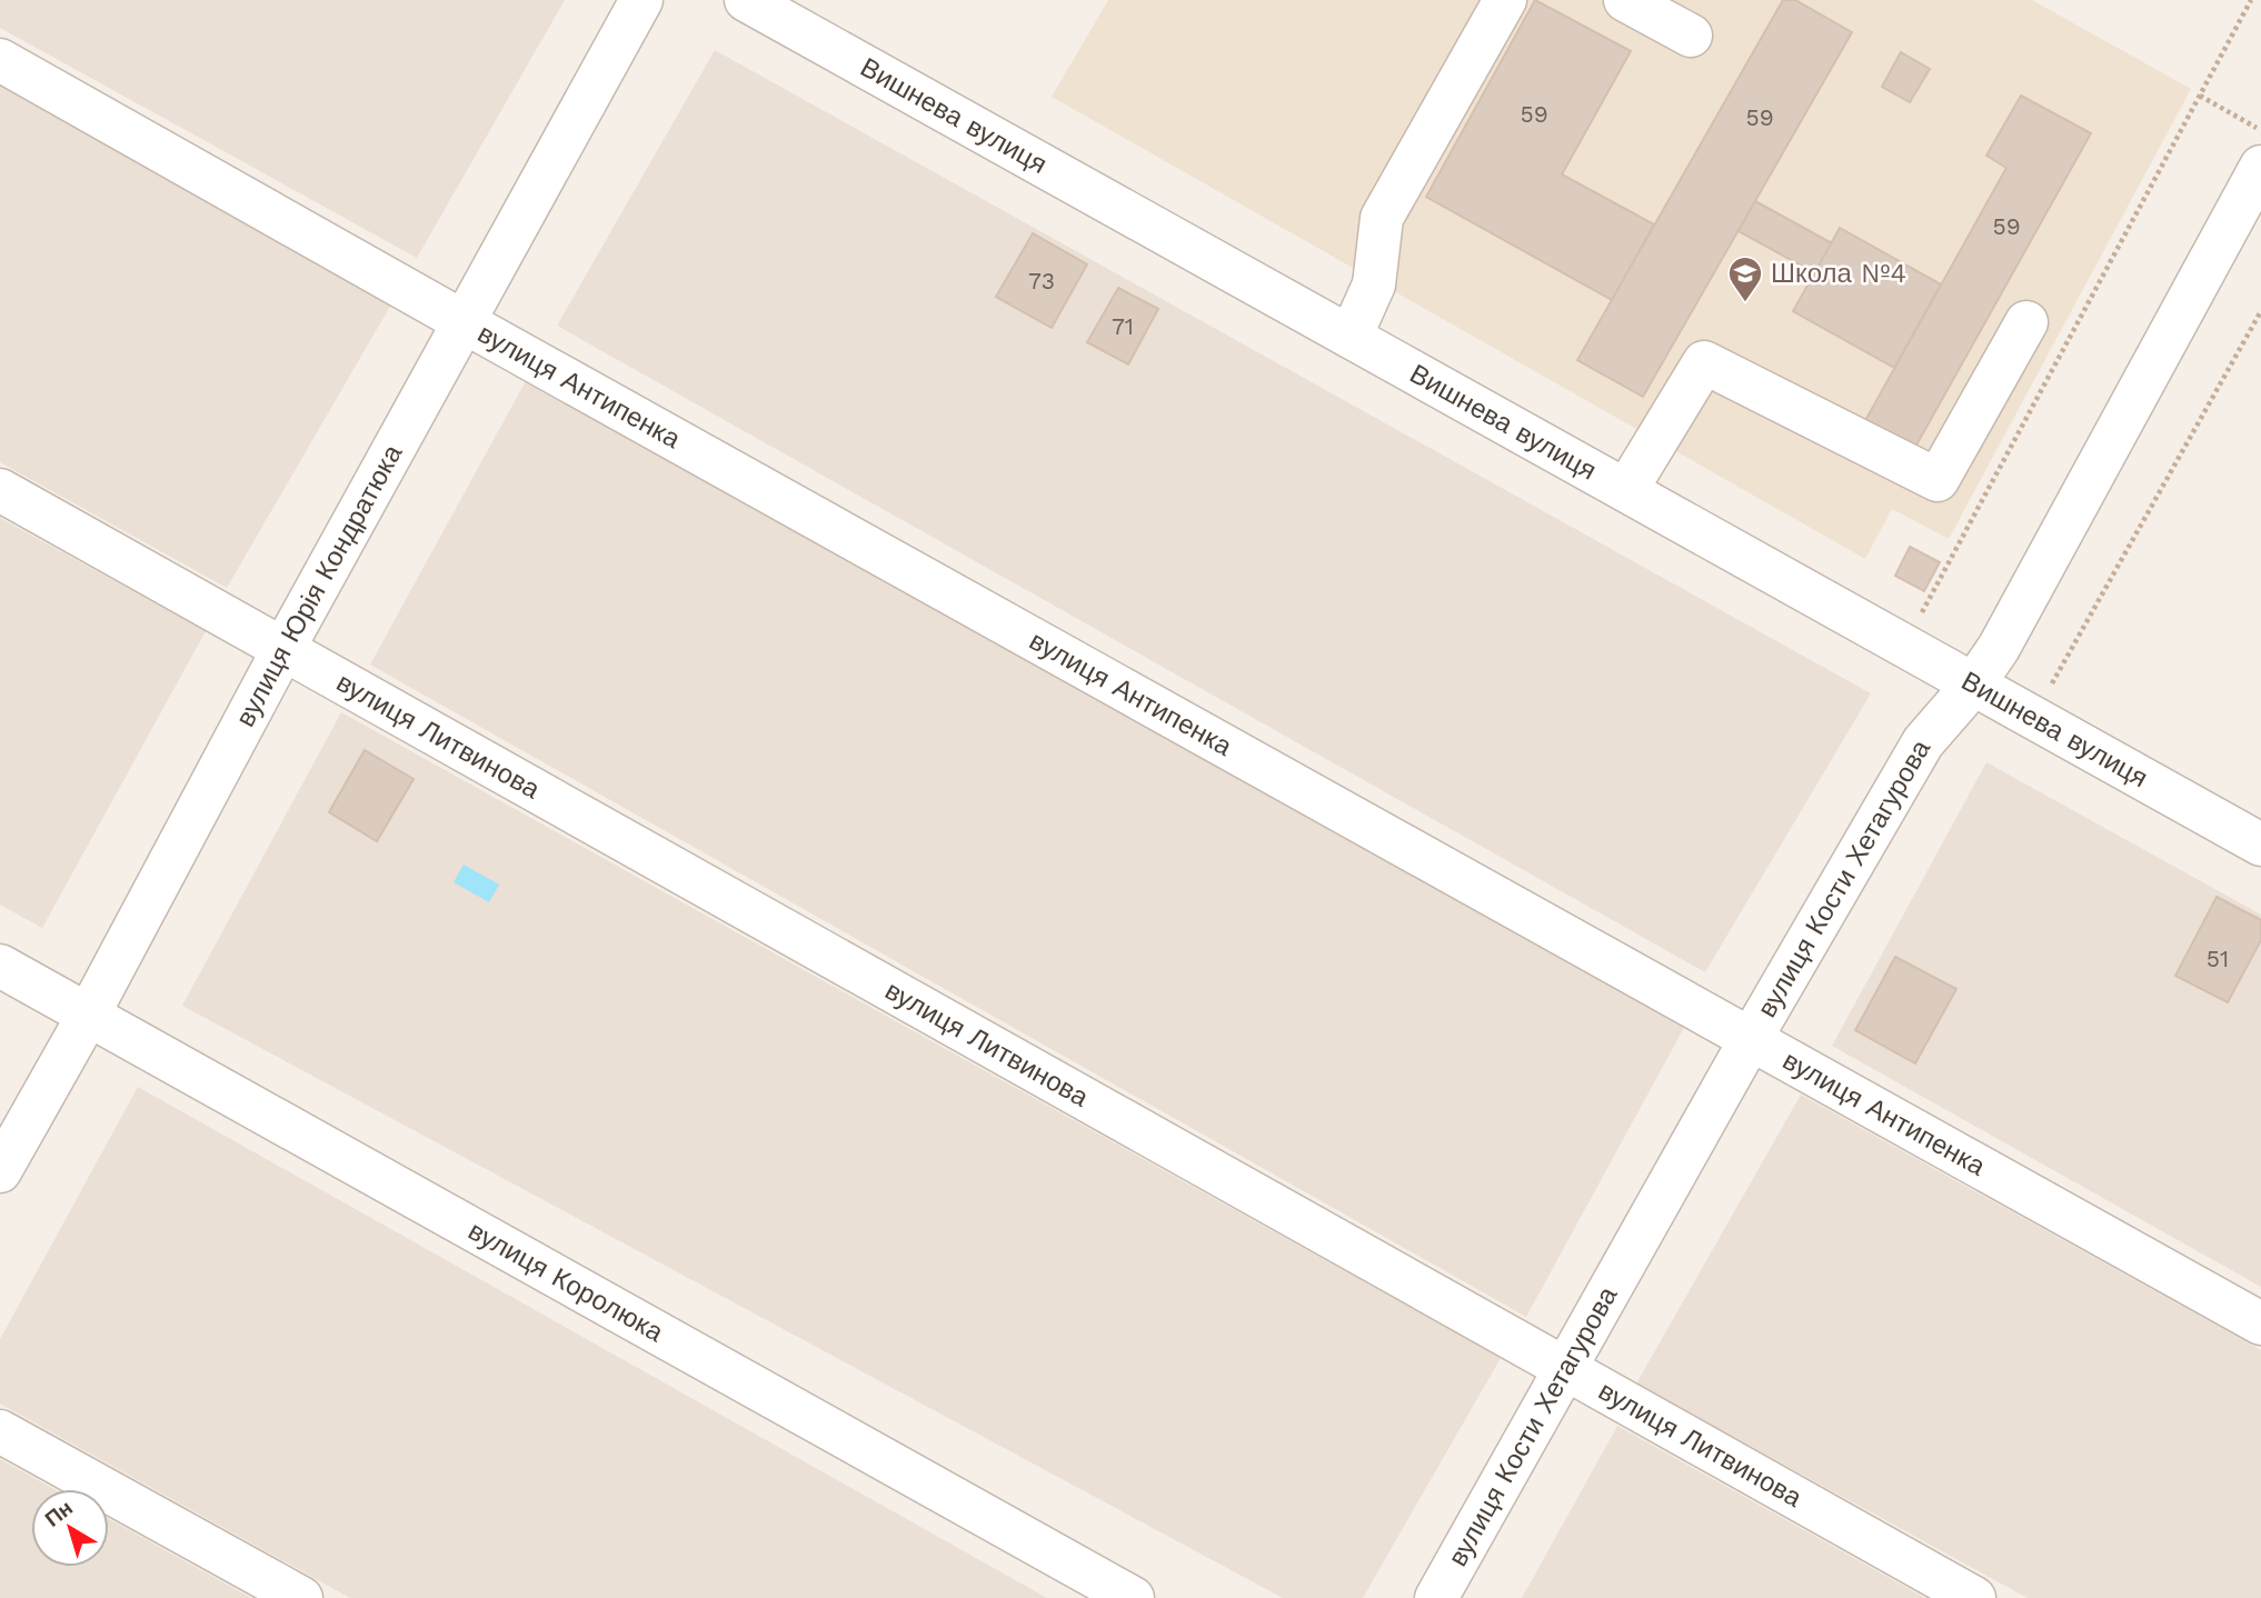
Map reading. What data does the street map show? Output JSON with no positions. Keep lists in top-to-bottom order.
{
  "streets": {
    "street": [
      "Вишнева вулиця",
      "вулиця Антипенка",
      "вулиця Юрія Кондратюка",
      "вулиця Литвинова",
      "вулиця Кости Хетагурова",
      "вулиця Королюка"
    ]
  },
  "crossings": [
    ["Вишнева вулиця", "вулиця Кости Хетагурова"],
    ["вулиця Антипенка", "вулиця Юрія Кондратюка"],
    ["вулиця Антипенка", "вулиця Кости Хетагурова"],
    ["вулиця Юрія Кондратюка", "вулиця Литвинова"],
    ["вулиця Юрія Кондратюка", "вулиця Королюка"],
    ["вулиця Литвинова", "вулиця Кости Хетагурова"]
  ],
  "places": {
    "school or university": ["Школа №4"]
  },
  "house_numbers": [
    "59",
    "59",
    "59",
    "73",
    "71",
    "51"
  ],
  "north": "top left"
}
